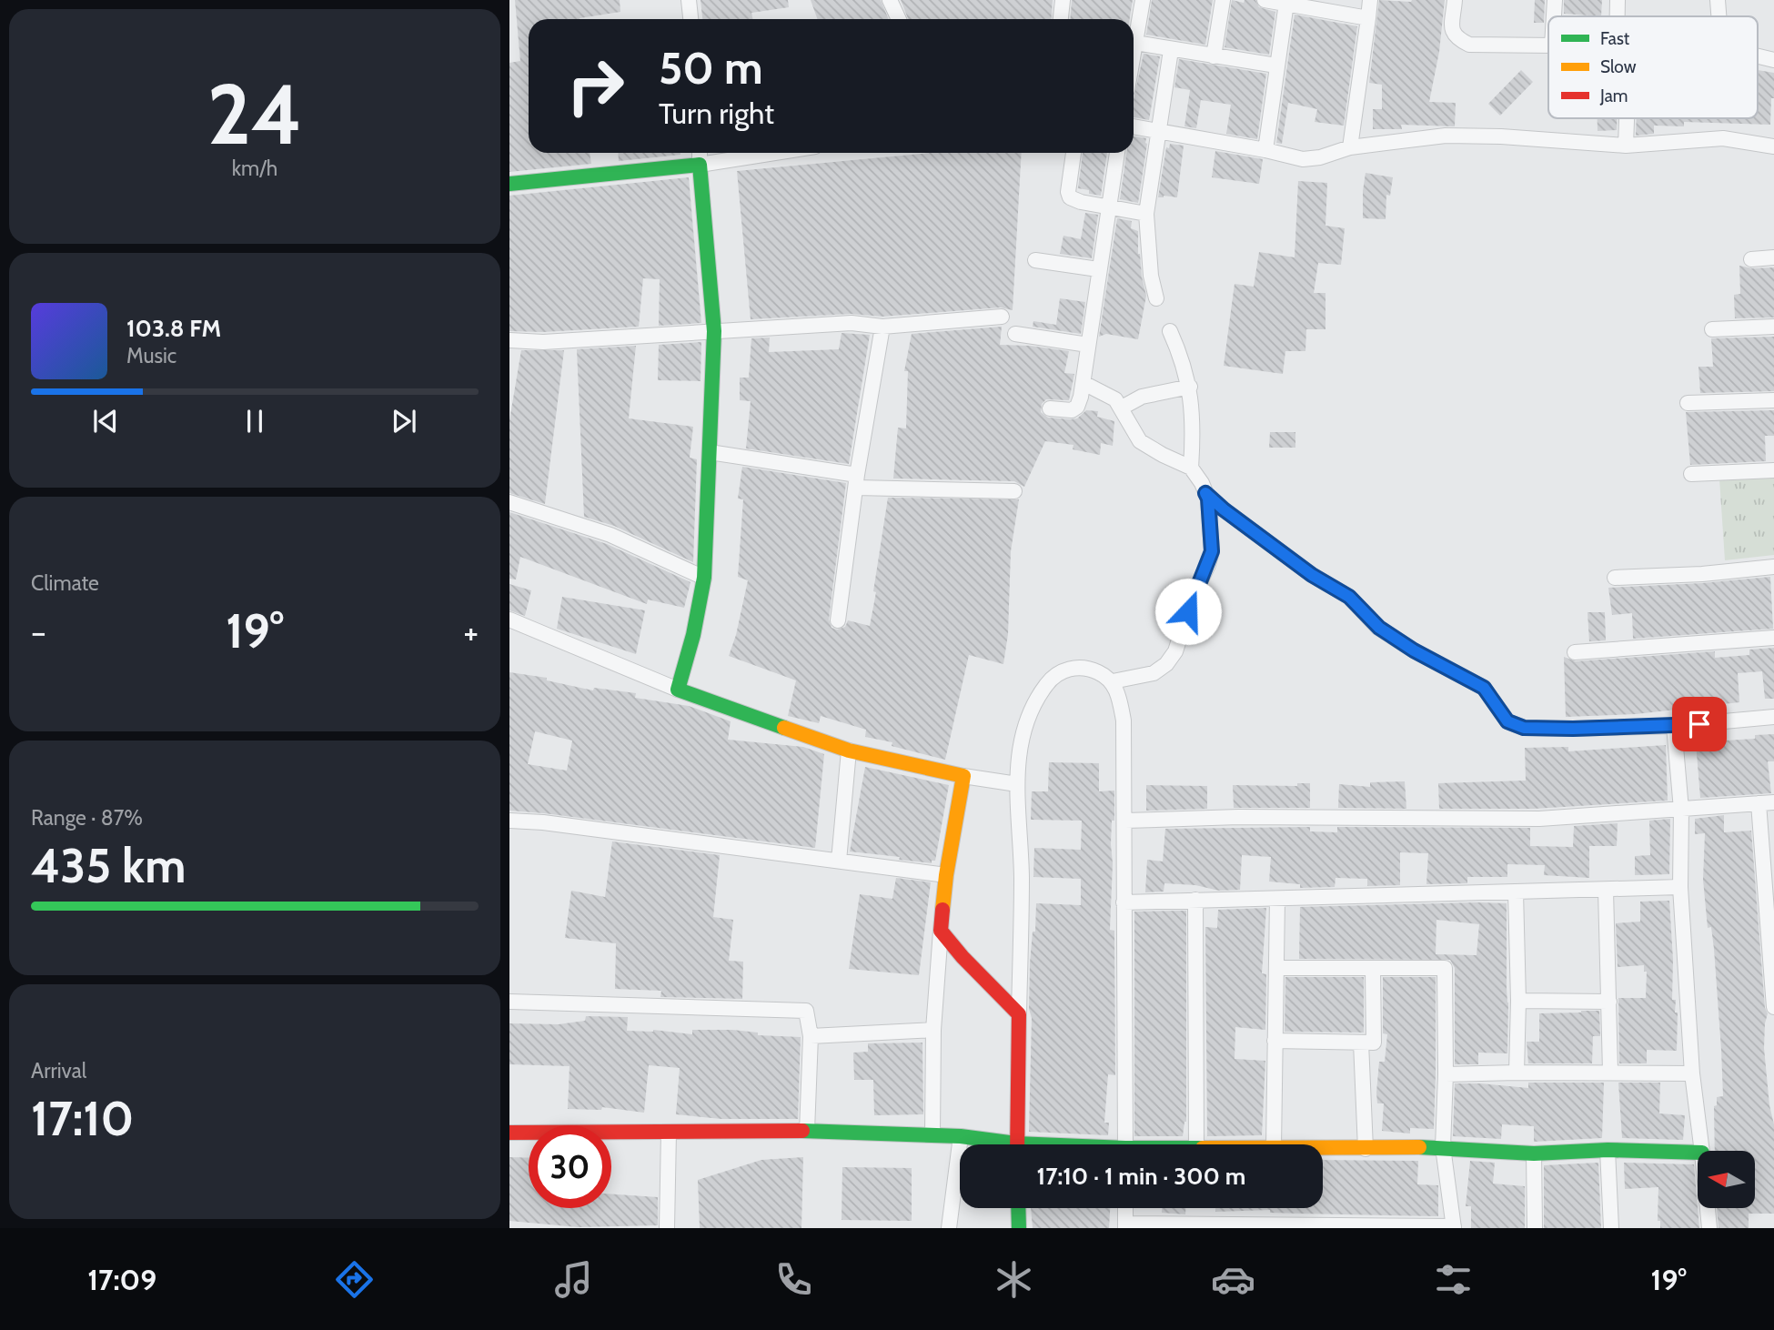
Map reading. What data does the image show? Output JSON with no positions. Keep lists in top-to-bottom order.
{
  "legend": ["Fast", "Slow", "Jam"],
  "north": "left",
  "page": {
    "tile": [
      ["24", "km/h"],
      "Climate",
      ["Range · 87%", "435 km"],
      ["Arrival", "17:10"]
    ],
    "turn": ["50 m", "Turn right"],
    "song": ["103.8 FM", "Music"],
    "heat": ["−", "19°", "+"],
    "limit": "30",
    "trip": "17:10 · 1 min · 300 m",
    "tabs": ["17:09", "19°"]
  }
}
